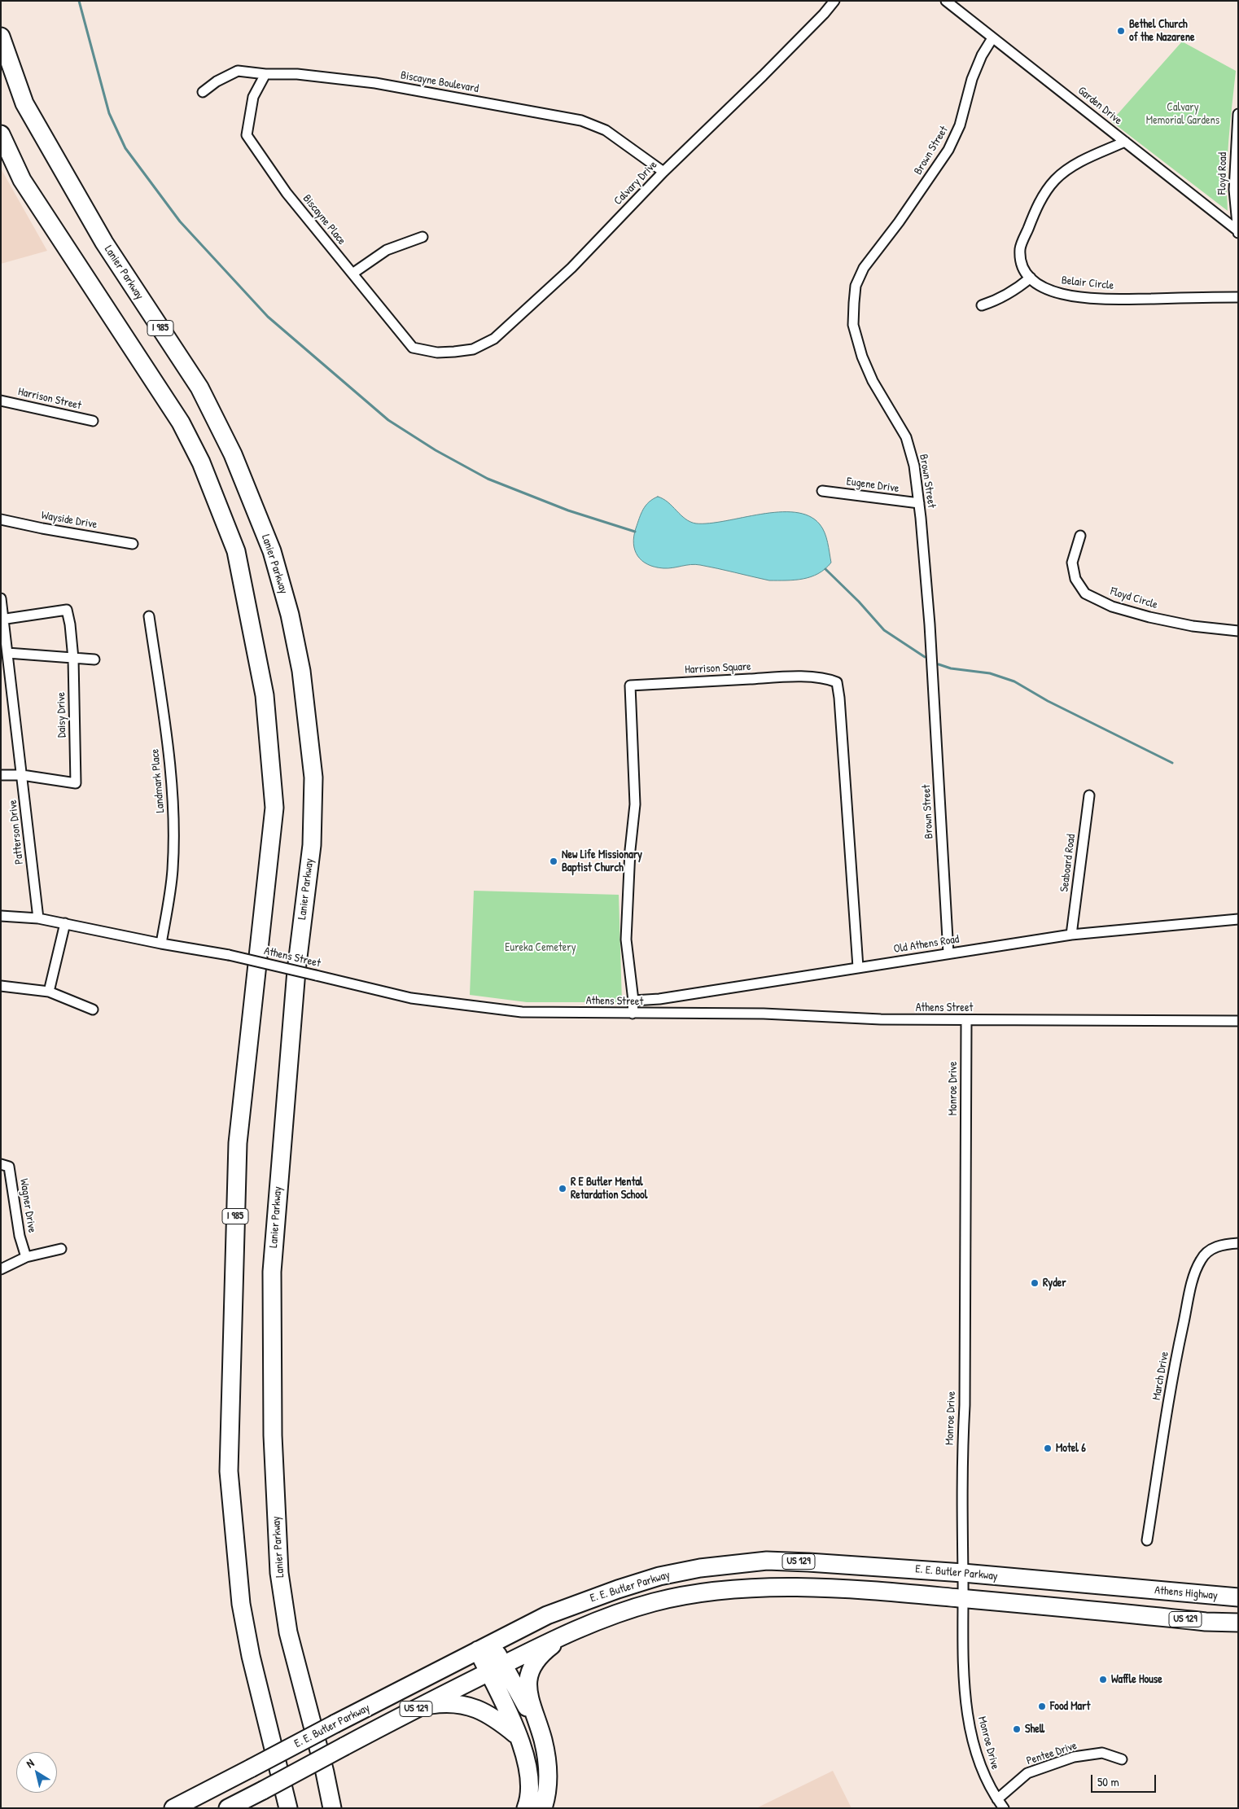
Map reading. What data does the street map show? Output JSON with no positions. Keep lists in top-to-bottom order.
{
  "streets": {
    "highway": [
      "Lanier Parkway",
      "I 985",
      "US 129",
      "E. E. Butler Parkway",
      "Athens Highway"
    ],
    "street": [
      "Biscayne Boulevard",
      "Garden Drive",
      "Brown Street",
      "Floyd Road",
      "Calvary Drive",
      "Biscayne Place",
      "Belair Circle",
      "Harrison Street",
      "Eugene Drive",
      "Wayside Drive",
      "Floyd Circle",
      "Harrison Square",
      "Daisy Drive",
      "Landmark Place",
      "Patterson Drive",
      "Seaboard Road",
      "Old Athens Road",
      "Athens Street",
      "Monroe Drive",
      "Wagner Drive",
      "March Drive",
      "Pentee Drive"
    ]
  },
  "crossings": [
    ["Biscayne Boulevard", "Calvary Drive"],
    ["Biscayne Boulevard", "Biscayne Place"],
    ["Garden Drive", "Brown Street"],
    ["Garden Drive", "Floyd Road"],
    ["Garden Drive", "Belair Circle"],
    ["Brown Street", "Eugene Drive"],
    ["Brown Street", "Old Athens Road"],
    ["Calvary Drive", "Biscayne Place"],
    ["Harrison Square", "Old Athens Road"],
    ["Daisy Drive", "Patterson Drive"],
    ["Landmark Place", "Athens Street"],
    ["Patterson Drive", "Athens Street"],
    ["Seaboard Road", "Old Athens Road"],
    ["Athens Street", "Monroe Drive"],
    ["Monroe Drive", "E. E. Butler Parkway"],
    ["Monroe Drive", "Pentee Drive"],
    ["E. E. Butler Parkway", "Athens Highway"]
  ],
  "parks": ["Calvary Memorial Gardens", "Eureka Cemetery"],
  "places": [
    "Bethel Church of the Nazarene",
    "New Life Missionary Baptist Church",
    "R E Butler Mental Retardation School",
    "Ryder",
    "Motel 6",
    "Waffle House",
    "Food Mart",
    "Shell"
  ],
  "scale_bar": "50 m",
  "north": "top left"
}
